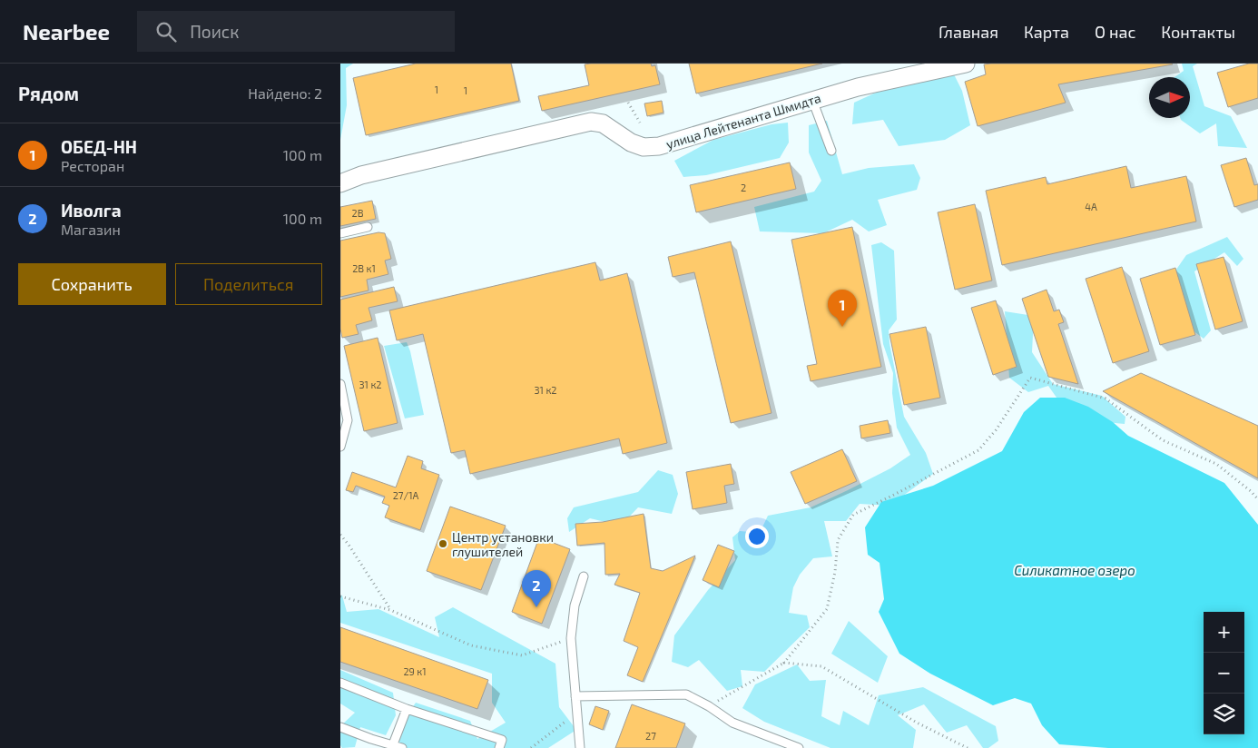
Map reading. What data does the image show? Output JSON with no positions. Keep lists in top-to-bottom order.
{
  "streets": {
    "street": ["улица Лейтенанта Шмидта"]
  },
  "water": ["Силикатное озеро"],
  "places": ["Центр установки глушителей"],
  "house_numbers": [
    "1",
    "1",
    "2",
    "4А",
    "2В",
    "2В к1",
    "31 к2",
    "31 к2",
    "27/1А",
    "29 к1",
    "27"
  ],
  "north": "right",
  "page": {
    "header": "Nearbee",
    "search": "Поиск",
    "nav": [
      "Главная",
      "Карта",
      "О нас",
      "Контакты"
    ],
    "heading": ["Рядом", "Найдено: 2"],
    "list": [
      {
        "mark": "1",
        "name": "ОБЕД-НН",
        "note": "Ресторан",
        "value": "100 m"
      },
      {
        "mark": "2",
        "name": "Иволга",
        "note": "Магазин",
        "value": "100 m"
      }
    ],
    "buttons": ["Сохранить", "Поделиться"],
    "pins": ["1", "2"],
    "map_buttons": ["+", "−"]
  }
}
